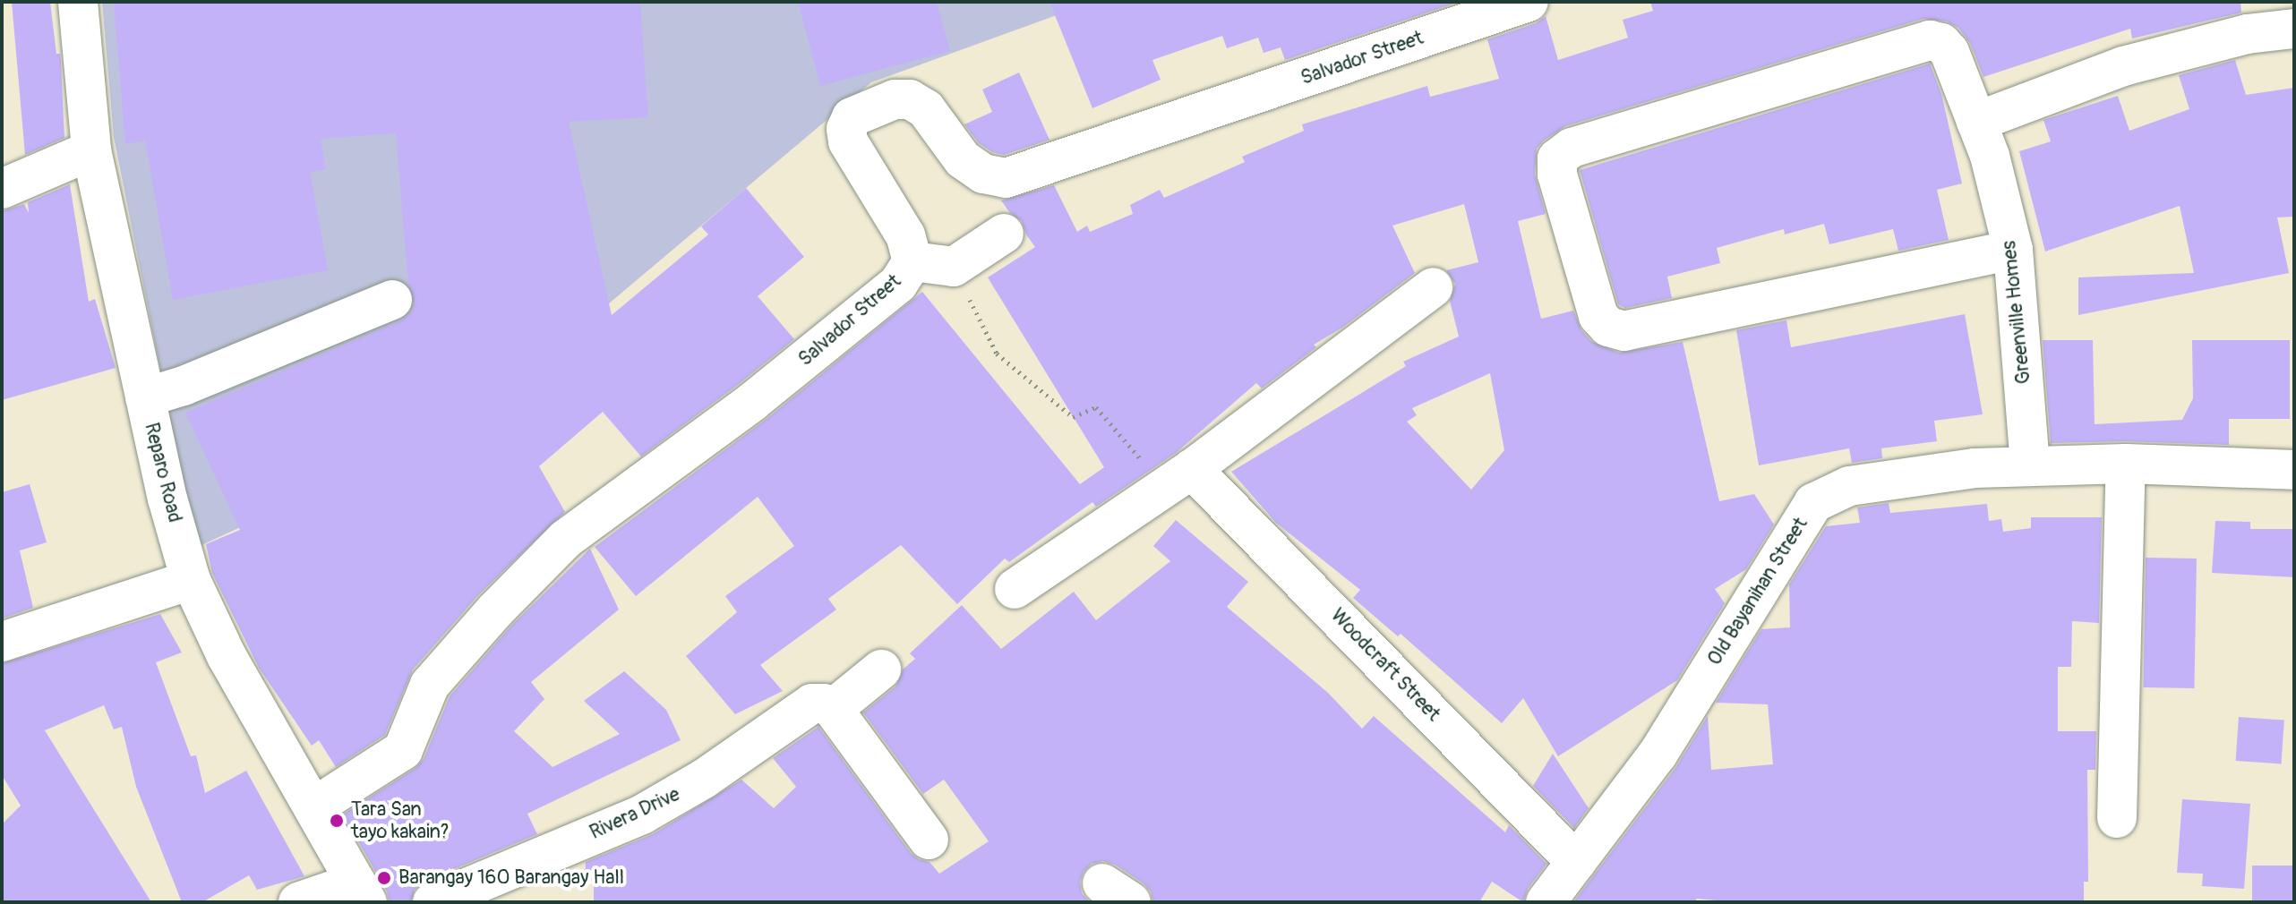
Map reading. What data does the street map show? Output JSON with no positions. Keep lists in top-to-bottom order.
{
  "streets": {
    "street": [
      "Salvador Street",
      "Greenville Homes",
      "Reparo Road",
      "Old Bayanihan Street",
      "Woodcraft Street",
      "Rivera Drive"
    ]
  },
  "crossings": [
    ["Salvador Street", "Reparo Road"],
    ["Greenville Homes", "Old Bayanihan Street"],
    ["Old Bayanihan Street", "Woodcraft Street"]
  ],
  "places": ["Tara San tayo kakain?", "Barangay 160 Barangay Hall"]
}
